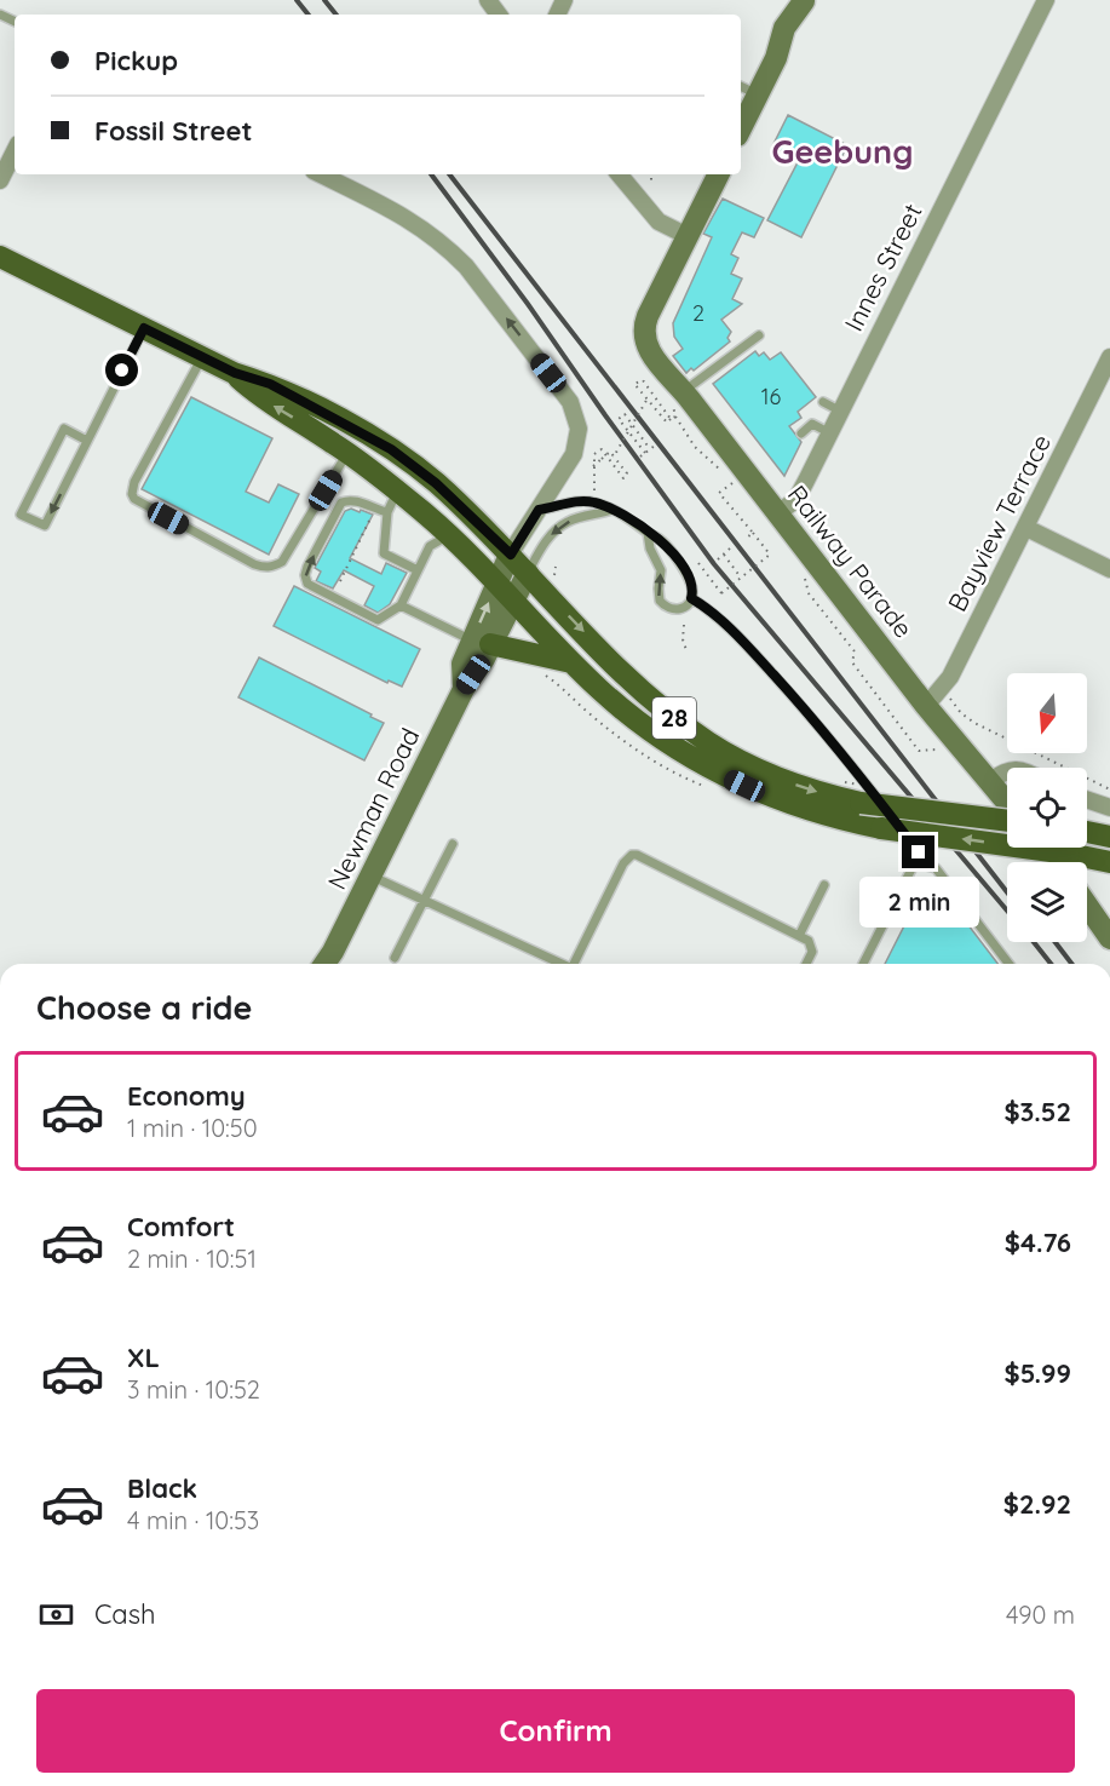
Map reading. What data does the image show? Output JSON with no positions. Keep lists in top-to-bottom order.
{
  "streets": {
    "main road": ["Railway Parade", "28", "Newman Road"],
    "street": ["Innes Street", "Bayview Terrace"]
  },
  "crossings": [
    ["Innes Street", "Railway Parade"],
    ["Bayview Terrace", "Railway Parade"],
    ["28", "Newman Road"]
  ],
  "one_way": ["Newman Road"],
  "districts": ["Geebung"],
  "house_numbers": ["2", "16"],
  "north": "bottom",
  "page": {
    "banner": ["Pickup", "Fossil Street"],
    "bubble": "2 min",
    "heading": "Choose a ride",
    "list": [
      {
        "name": "Economy",
        "note": "1 min · 10:50",
        "value": "$3.52"
      },
      {
        "name": "Comfort",
        "note": "2 min · 10:51",
        "value": "$4.76"
      },
      {
        "name": "XL",
        "note": "3 min · 10:52",
        "value": "$5.99"
      },
      {
        "name": "Black",
        "note": "4 min · 10:53",
        "value": "$2.92"
      }
    ],
    "pay": ["Cash", "490 m"],
    "buttons": "Confirm"
  }
}
